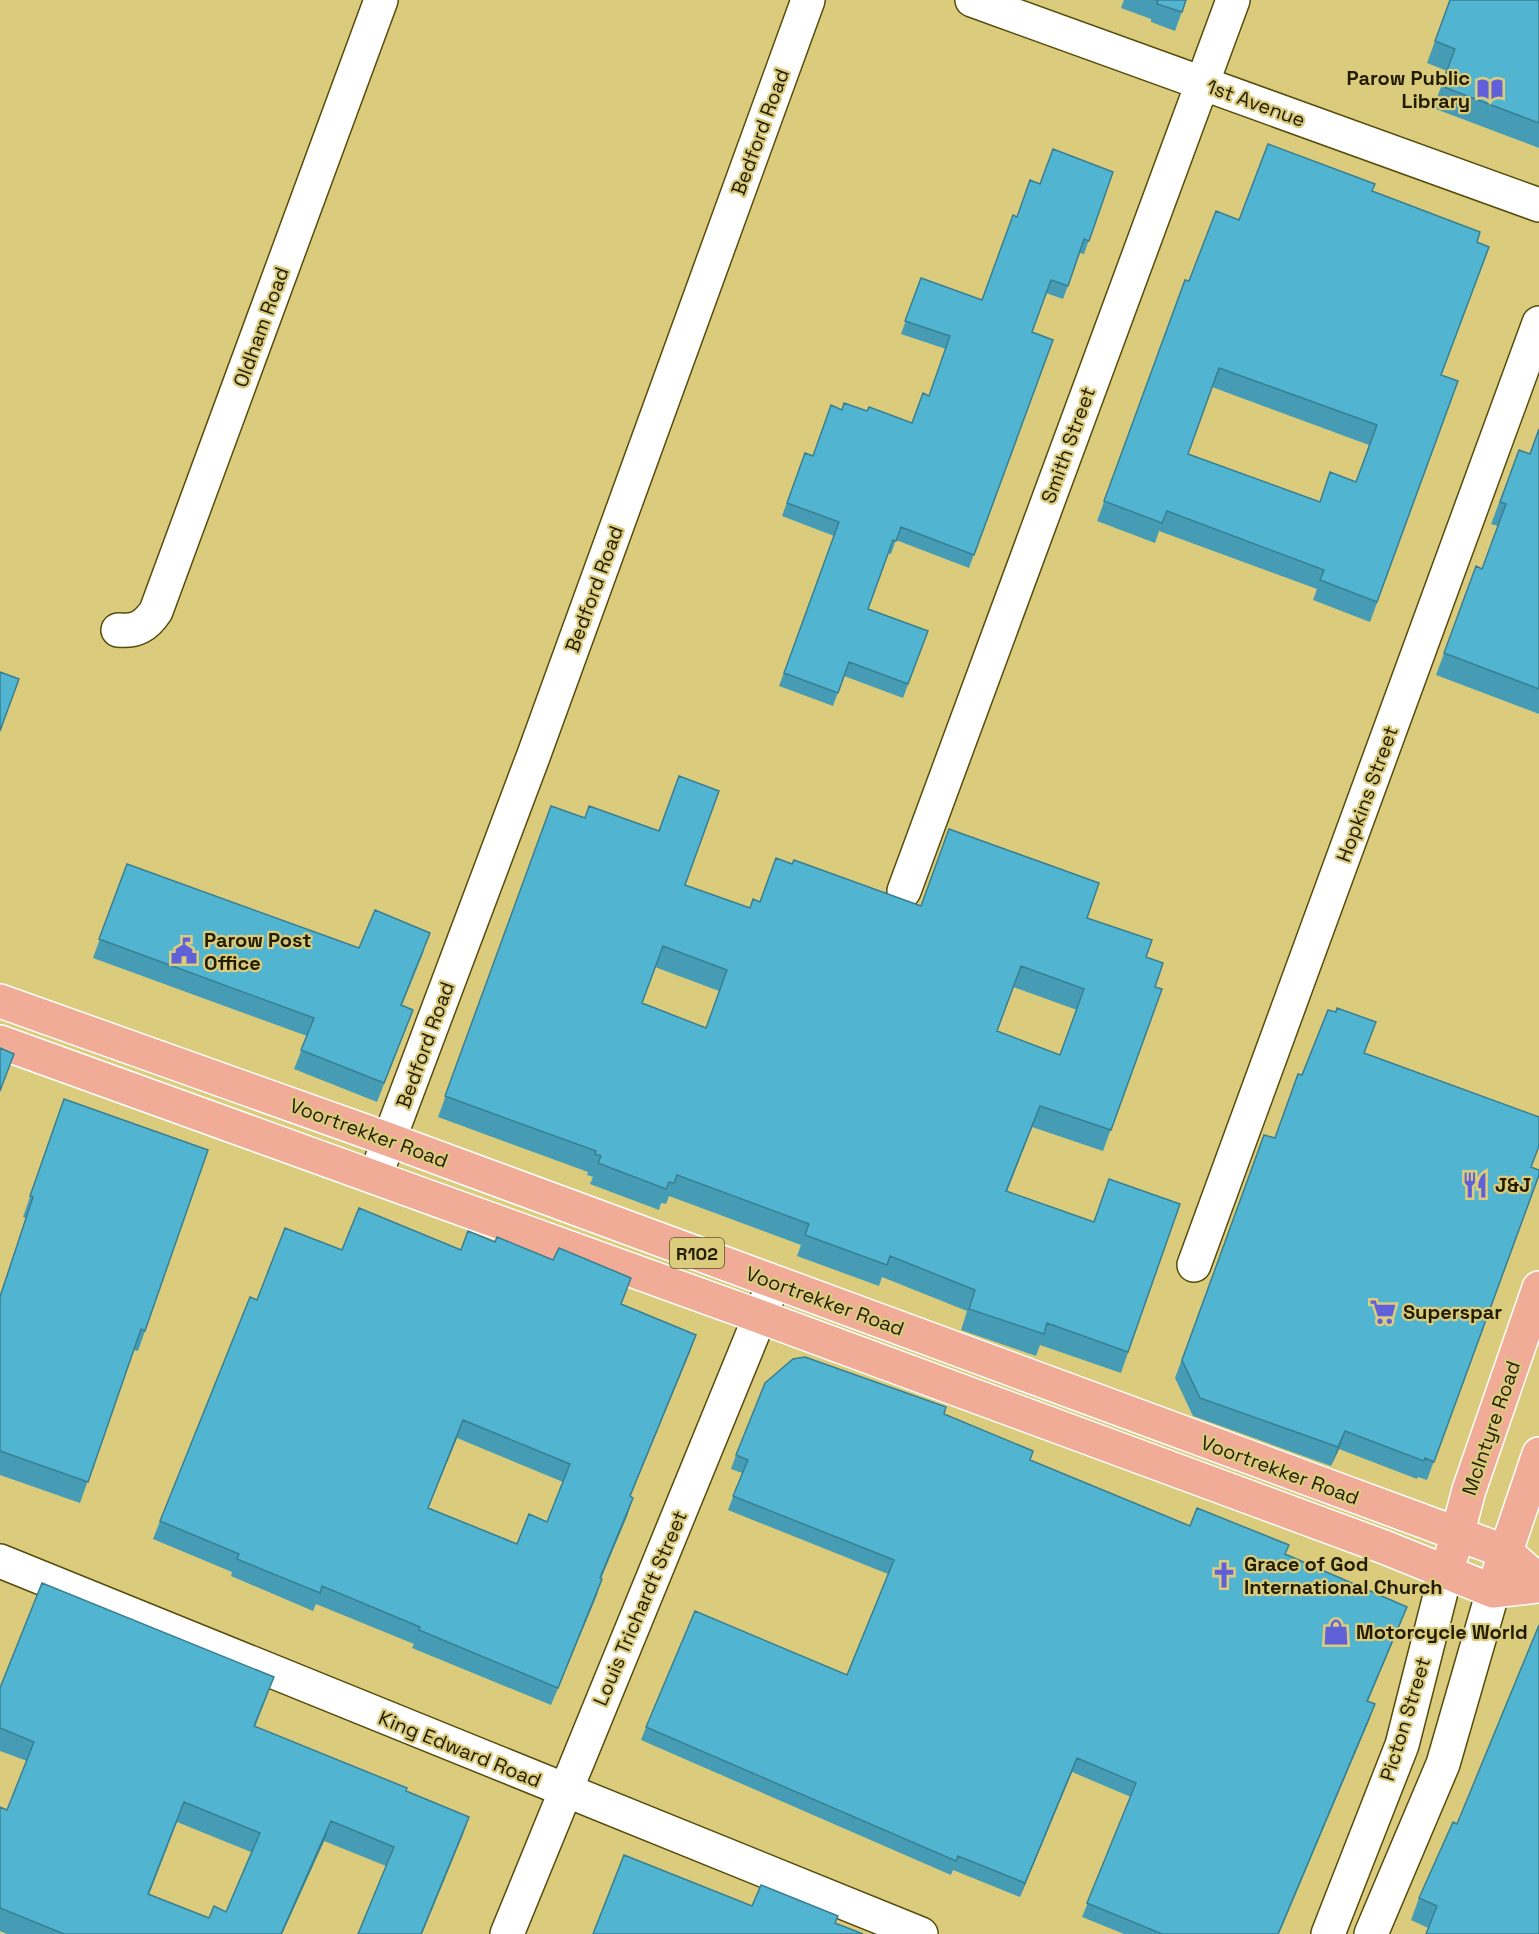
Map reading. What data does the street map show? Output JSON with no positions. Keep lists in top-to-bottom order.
{
  "streets": {
    "main road": [
      "Voortrekker Road",
      "R102",
      "McIntyre Road",
      "Picton Street"
    ],
    "street": [
      "1st Avenue",
      "Bedford Road",
      "Oldham Road",
      "Smith Street",
      "Hopkins Street",
      "Louis Trichardt Street",
      "King Edward Road"
    ]
  },
  "crossings": [
    ["1st Avenue", "Smith Street"],
    ["Bedford Road", "Voortrekker Road"],
    ["Voortrekker Road", "McIntyre Road"],
    ["Voortrekker Road", "Louis Trichardt Street"],
    ["Voortrekker Road", "Picton Street"],
    ["McIntyre Road", "Picton Street"],
    ["Louis Trichardt Street", "King Edward Road"]
  ],
  "places": {
    "library": ["Parow Public Library"],
    "public building": ["Parow Post Office"],
    "restaurant": ["J&J"],
    "supermarket": ["Superspar"],
    "church": ["Grace of God International Church"],
    "shop": ["Motorcycle World"]
  }
}
